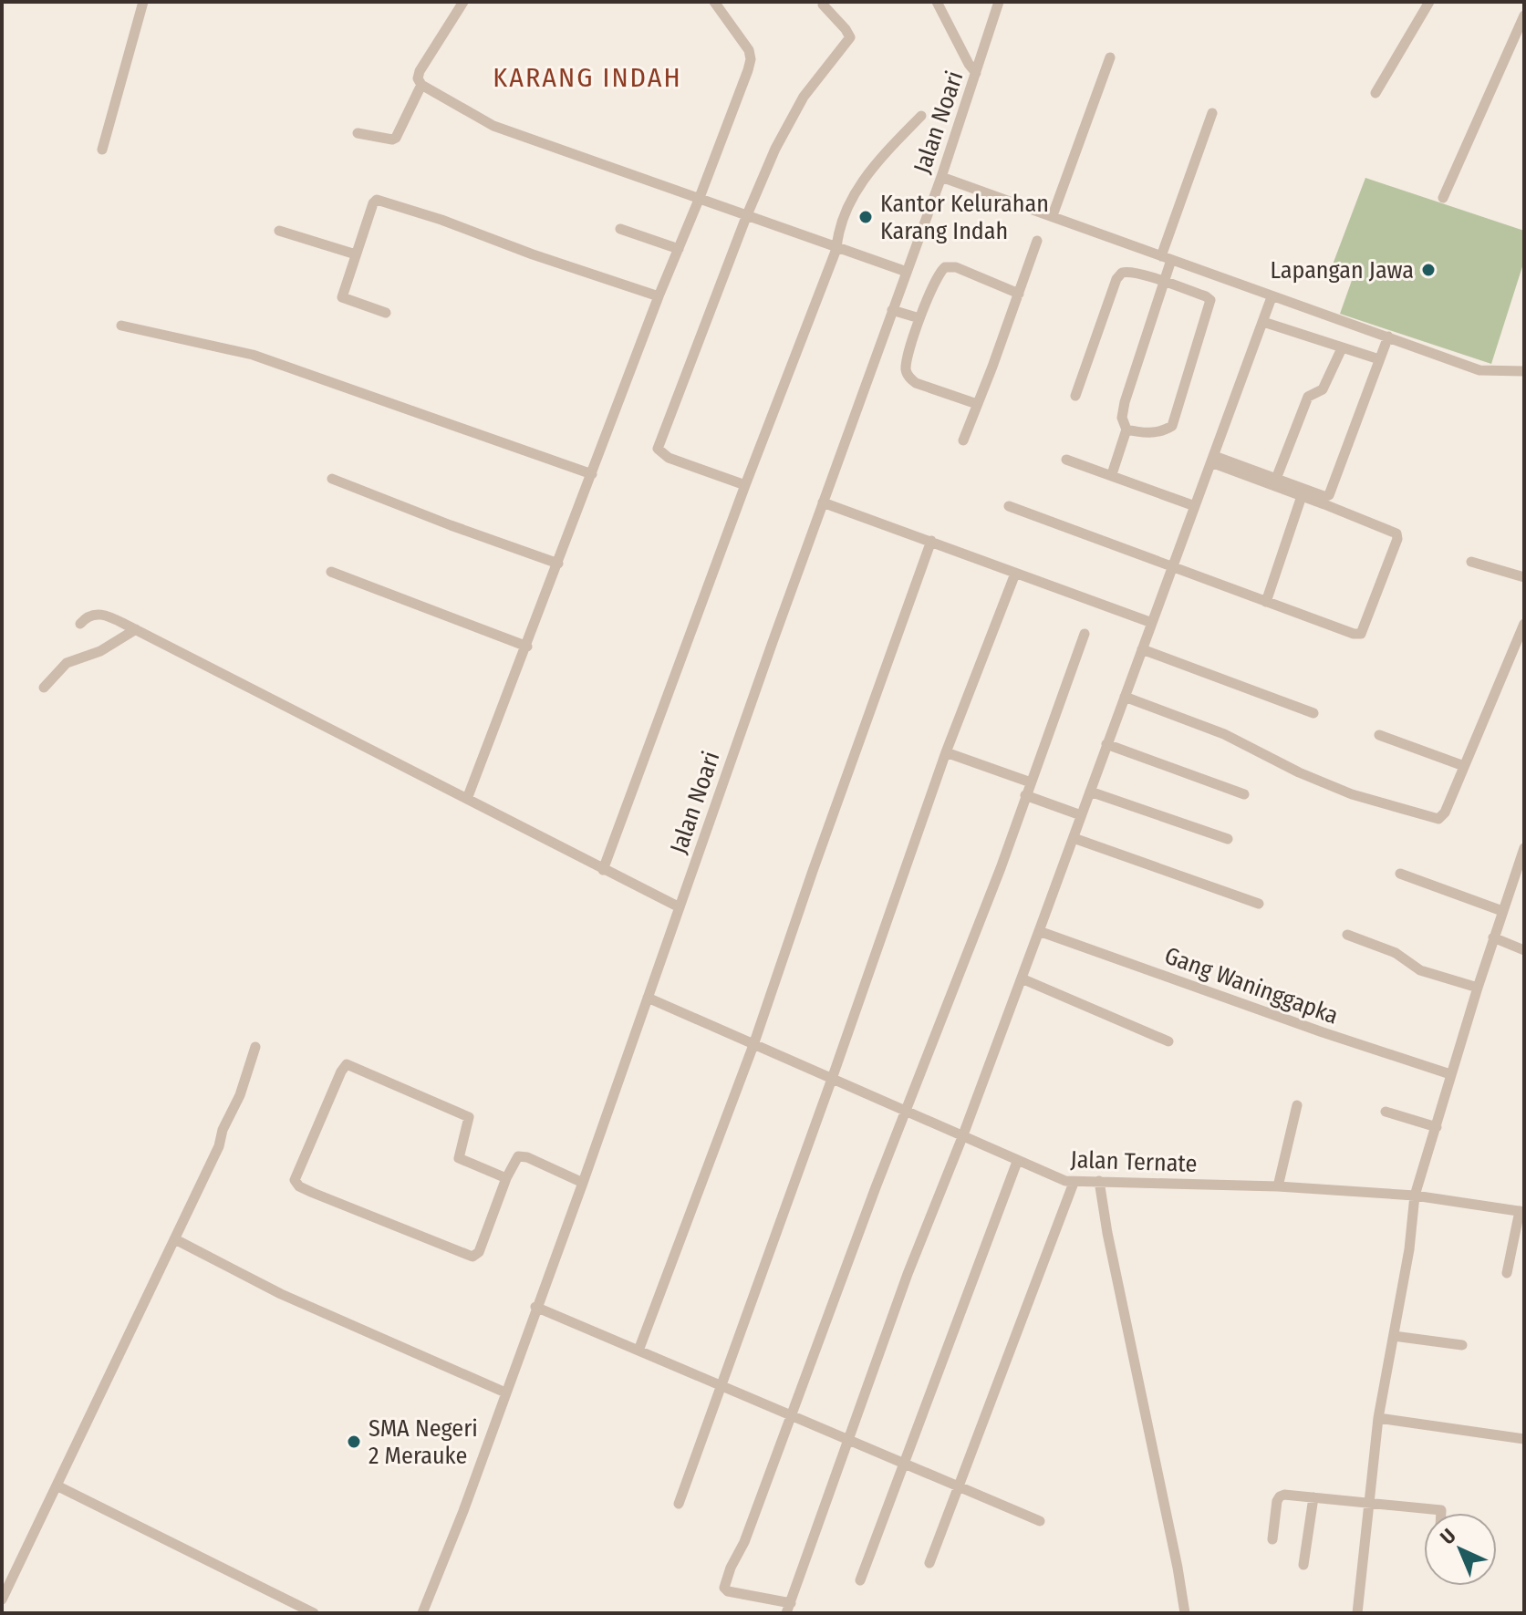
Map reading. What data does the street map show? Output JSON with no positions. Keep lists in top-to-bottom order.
{
  "streets": {
    "street": ["Jalan Noari", "Gang Waninggapka", "Jalan Ternate"]
  },
  "crossings": [
    ["Jalan Noari", "Jalan Ternate"]
  ],
  "districts": ["KARANG INDAH"],
  "places": ["Kantor Kelurahan Karang Indah", "Lapangan Jawa", "SMA Negeri 2 Merauke"],
  "north": "top left"
}
